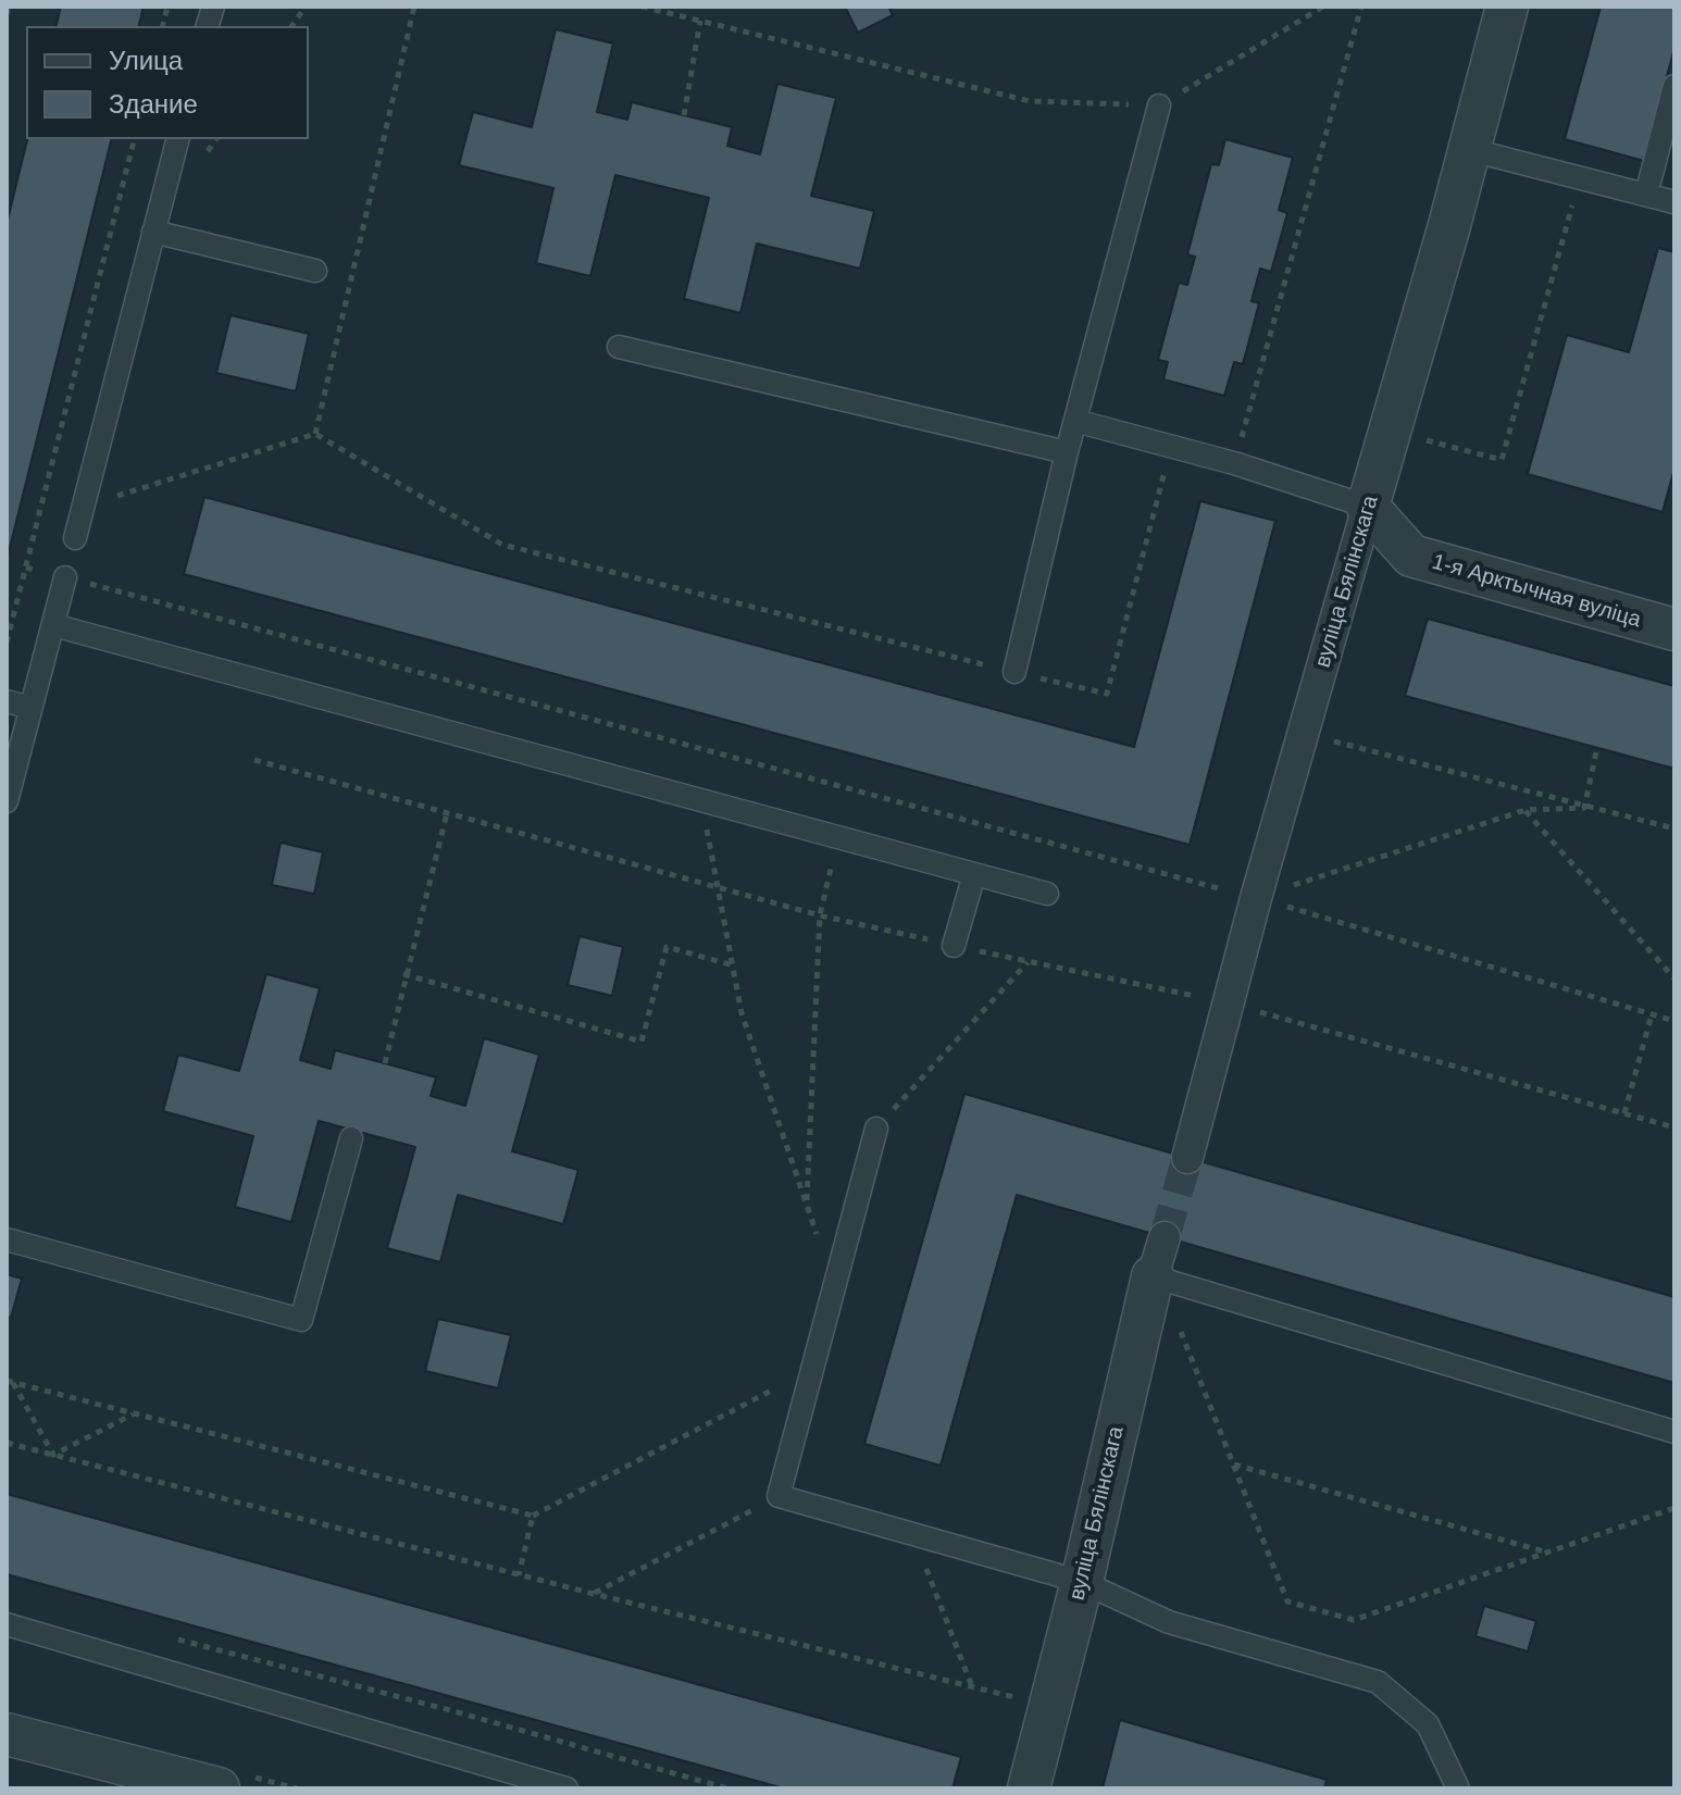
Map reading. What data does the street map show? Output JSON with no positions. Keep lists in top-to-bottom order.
{
  "streets": {
    "street": ["вуліца Бялінскага", "1-я Арктычная вуліца"]
  },
  "crossings": [
    ["вуліца Бялінскага", "1-я Арктычная вуліца"]
  ],
  "legend": ["Улица", "Здание"]
}
